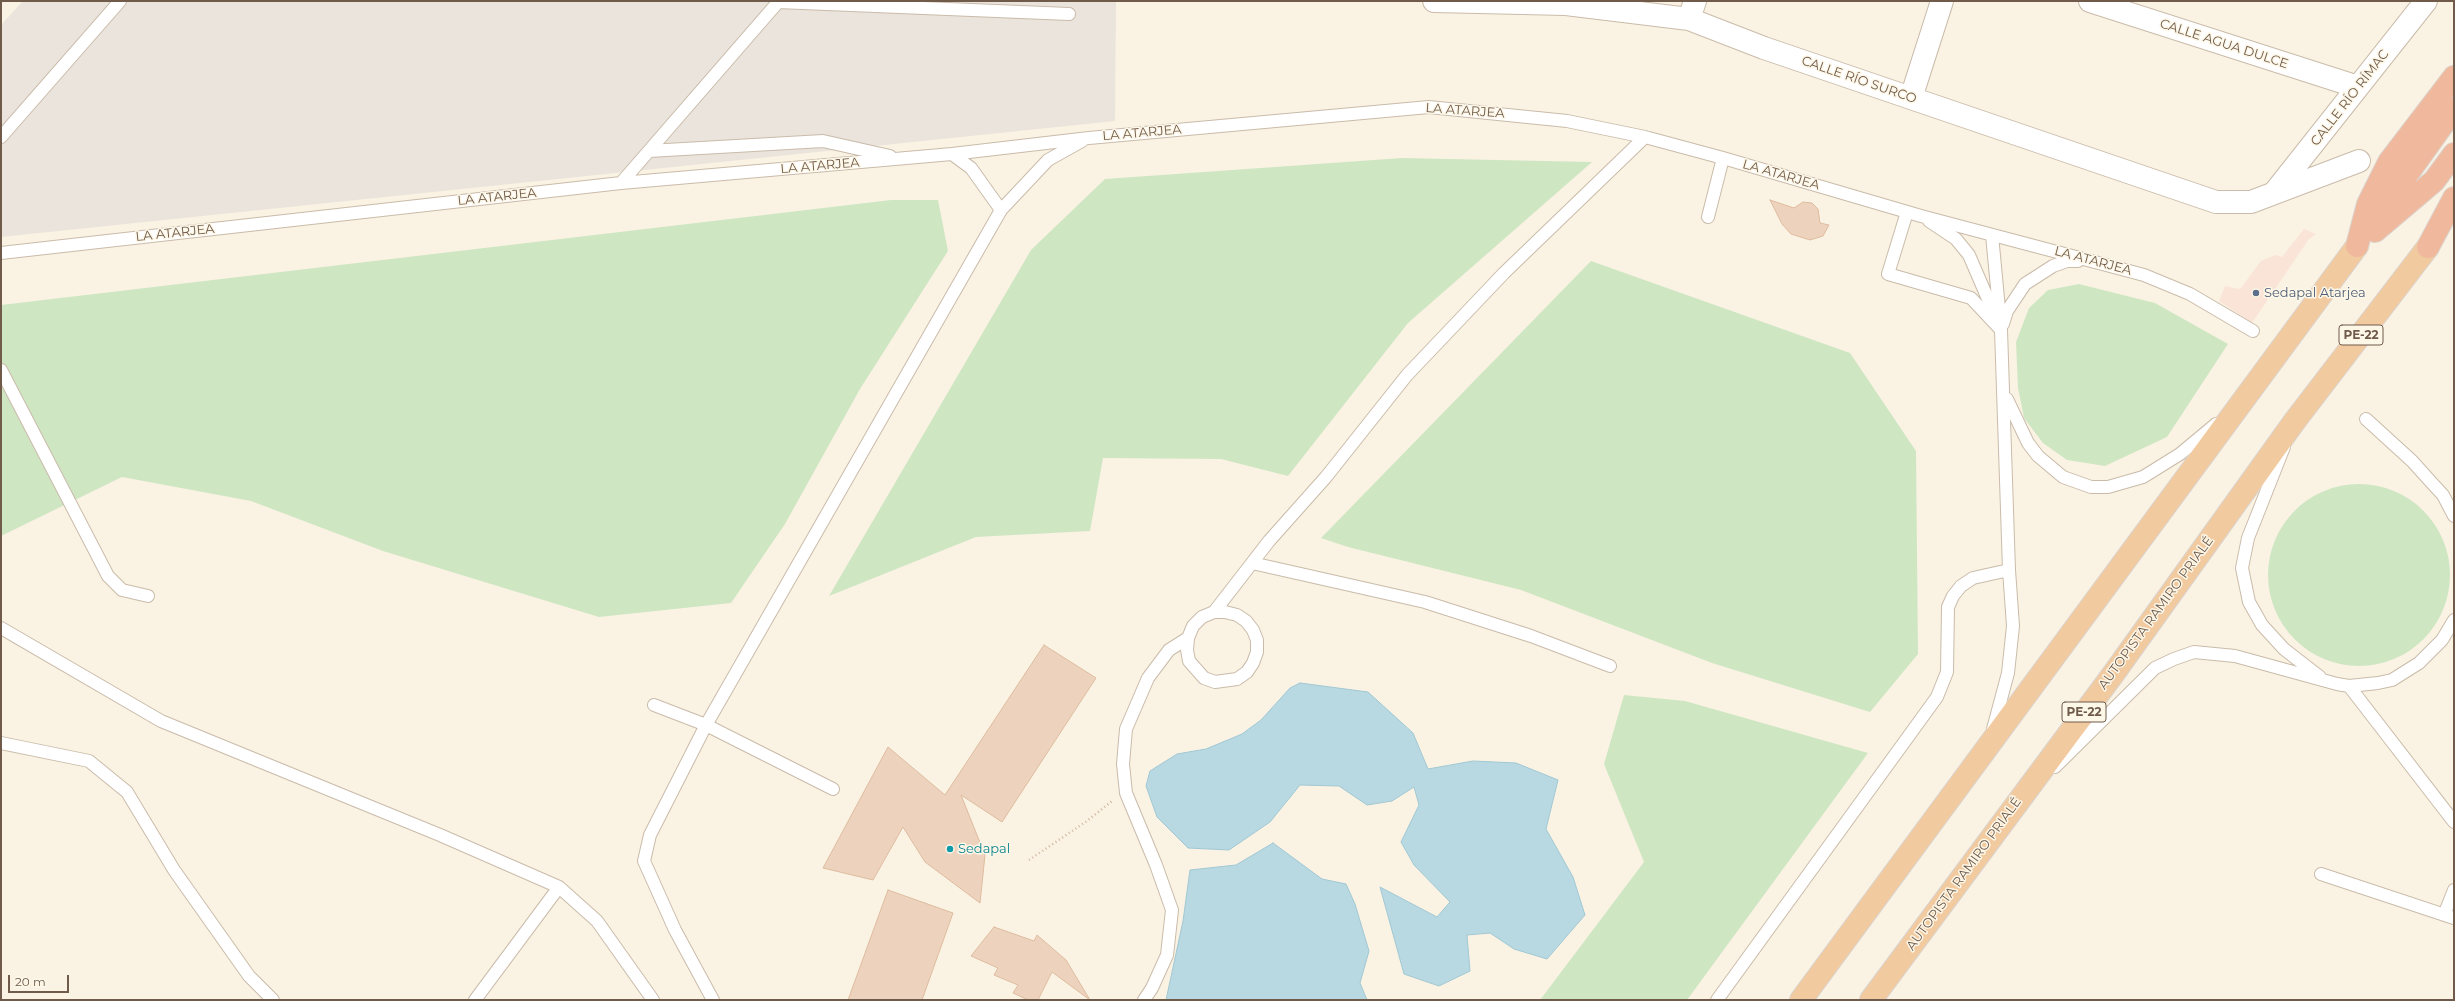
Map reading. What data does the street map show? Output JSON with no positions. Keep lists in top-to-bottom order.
{
  "streets": {
    "highway": ["PE-22", "AUTOPISTA RAMIRO PRIALÉ"],
    "street": ["CALLE AGUA DULCE", "CALLE RÍO SURCO", "CALLE RÍO RÍMAC"],
    "lane": ["LA ATARJEA"]
  },
  "crossings": [
    ["CALLE AGUA DULCE", "CALLE RÍO RÍMAC"],
    ["CALLE RÍO SURCO", "CALLE RÍO RÍMAC"]
  ],
  "places": ["Sedapal Atarjea", "Sedapal"],
  "scale_bar": "20 m"
}
